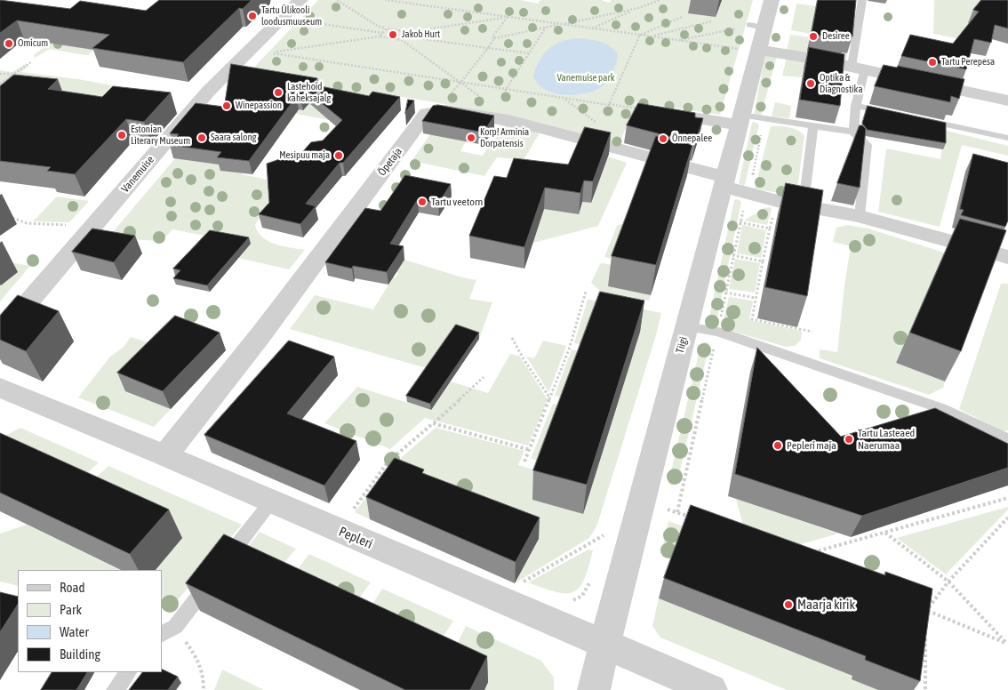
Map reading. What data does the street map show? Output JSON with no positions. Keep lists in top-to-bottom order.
{
  "streets": {
    "street": [
      "Õpetaja",
      "Vanemuise",
      "Tiigi",
      "Pepleri"
    ]
  },
  "crossings": [
    ["Õpetaja", "Tiigi"],
    ["Õpetaja", "Pepleri"],
    ["Tiigi", "Pepleri"]
  ],
  "parks": ["Vanemuise park"],
  "places": [
    "Tartu Ülikooli loodusmuuseum",
    "Jakob Hurt",
    "Desiree",
    "Omicum",
    "Tartu Perepesa",
    "Optika & Diagnostika",
    "Lastehoid kaheksajalg",
    "Winepassion",
    "Estonian Literary Museum",
    "Saara salong",
    "Korp! Arminia Dorpatensis",
    "Õnnepalee",
    "Mesipuu maja",
    "Tartu veetorn",
    "Tartu Lasteaed Naerumaa",
    "Pepleri maja",
    "Maarja kirik"
  ],
  "legend": [
    "Road",
    "Park",
    "Water",
    "Building"
  ]
}
